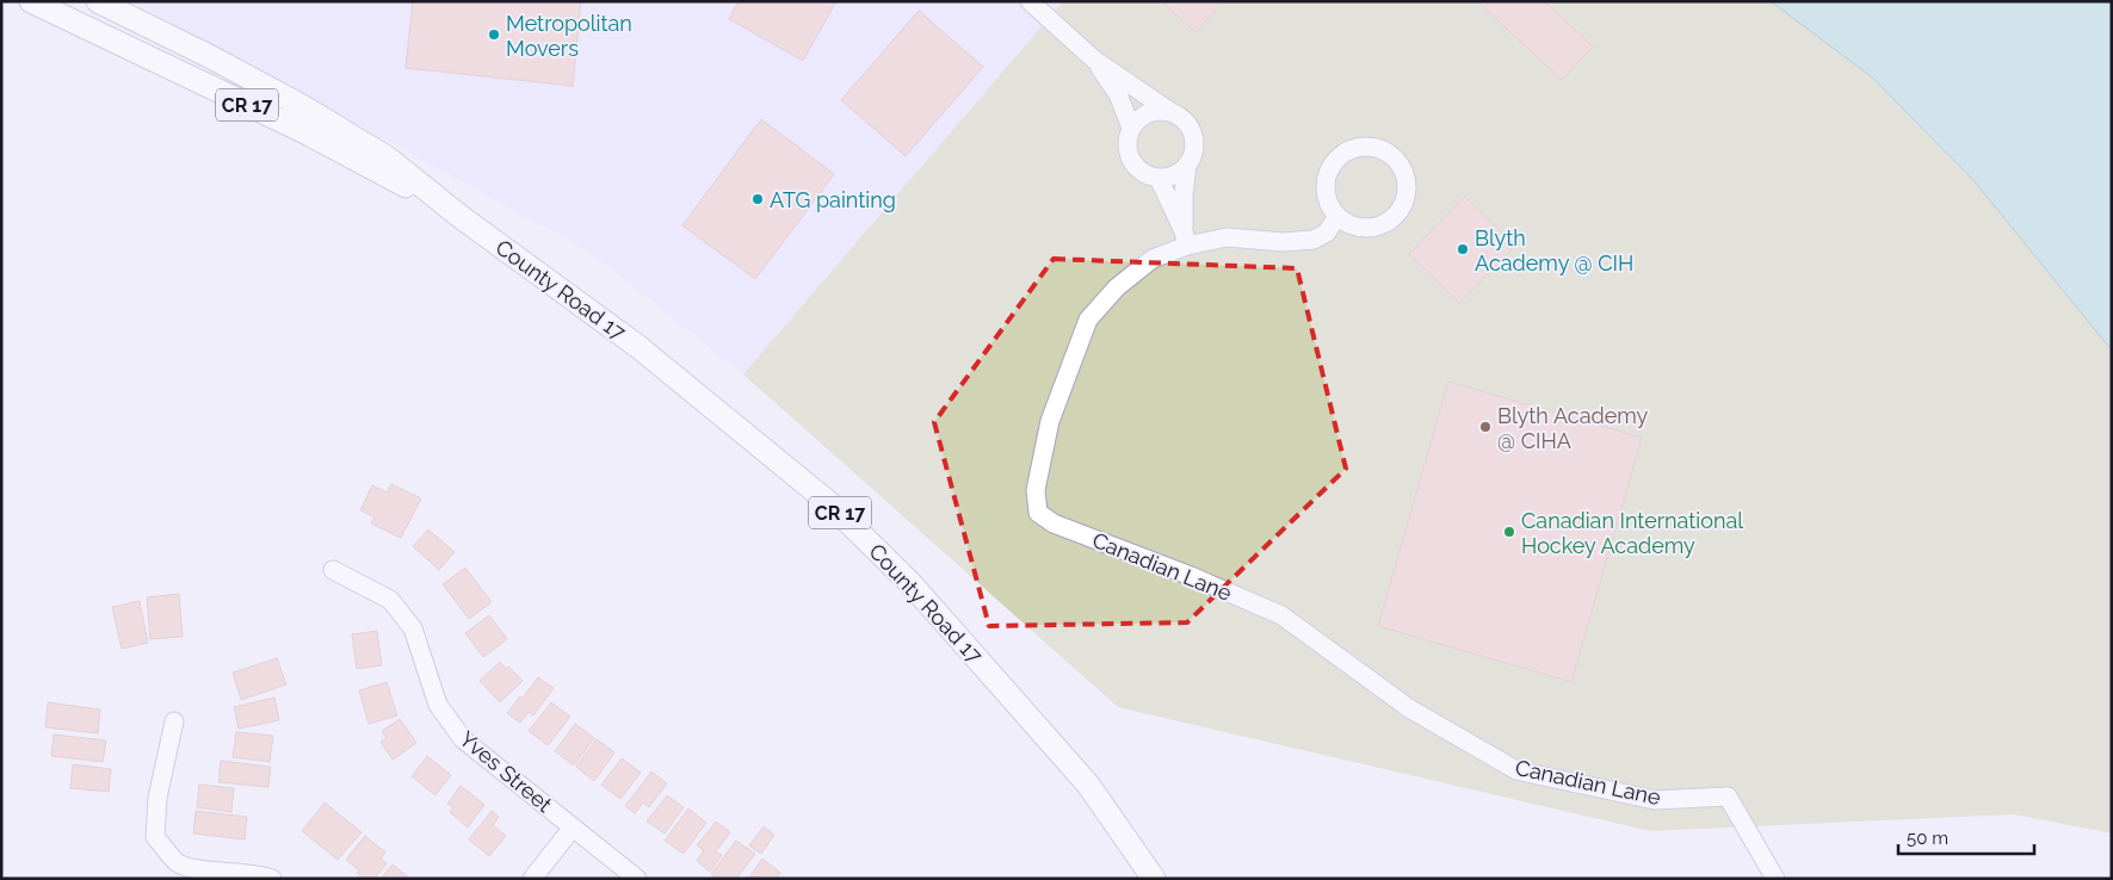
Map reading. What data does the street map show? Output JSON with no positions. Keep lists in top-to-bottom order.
{
  "streets": {
    "main road": ["CR 17", "County Road 17"],
    "street": ["Canadian Lane", "Yves Street"]
  },
  "places": [
    "Metropolitan Movers",
    "ATG painting",
    "Blyth Academy @ CIH",
    "Blyth Academy @ CIHA",
    "Canadian International Hockey Academy"
  ],
  "scale_bar": "50 m"
}
